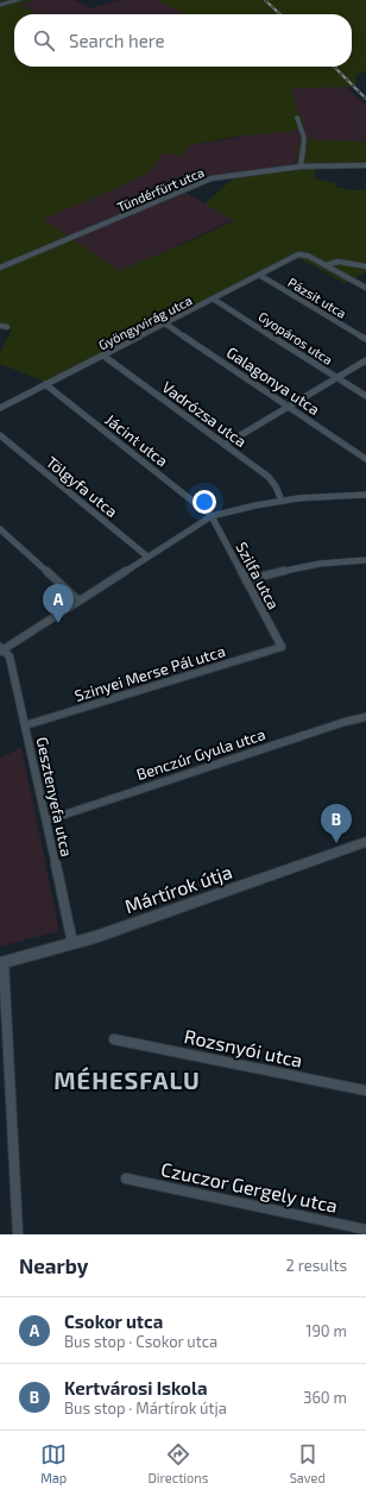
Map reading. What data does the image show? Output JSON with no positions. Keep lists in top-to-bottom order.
{
  "streets": {
    "street": [
      "Tündérfürt utca",
      "Pázsit utca",
      "Gyöngyvirág utca",
      "Gyopáros utca",
      "Galagonya utca",
      "Vadrózsa utca",
      "Jácint utca",
      "Tölgyfa utca",
      "Szilfa utca",
      "Szinyei Merse Pál utca",
      "Benczúr Gyula utca",
      "Gesztenyefa utca",
      "Mártírok útja",
      "Rozsnyói utca",
      "Czuczor Gergely utca"
    ]
  },
  "crossings": [
    ["Pázsit utca", "Gyöngyvirág utca"],
    ["Gyöngyvirág utca", "Gyopáros utca"],
    ["Gyöngyvirág utca", "Galagonya utca"],
    ["Gyöngyvirág utca", "Vadrózsa utca"],
    ["Gyöngyvirág utca", "Jácint utca"],
    ["Jácint utca", "Szilfa utca"],
    ["Szilfa utca", "Szinyei Merse Pál utca"],
    ["Szinyei Merse Pál utca", "Gesztenyefa utca"],
    ["Benczúr Gyula utca", "Gesztenyefa utca"],
    ["Gesztenyefa utca", "Mártírok útja"]
  ],
  "districts": ["MÉHESFALU"],
  "page": {
    "search": "Search here",
    "pins": ["A", "B"],
    "heading": ["Nearby", "2 results"],
    "list": [
      {
        "mark": "A",
        "name": "Csokor utca",
        "note": "Bus stop · Csokor utca",
        "value": "190 m"
      },
      {
        "mark": "B",
        "name": "Kertvárosi Iskola",
        "note": "Bus stop · Mártírok útja",
        "value": "360 m"
      }
    ],
    "nav": ["Map", "Directions", "Saved"]
  }
}
